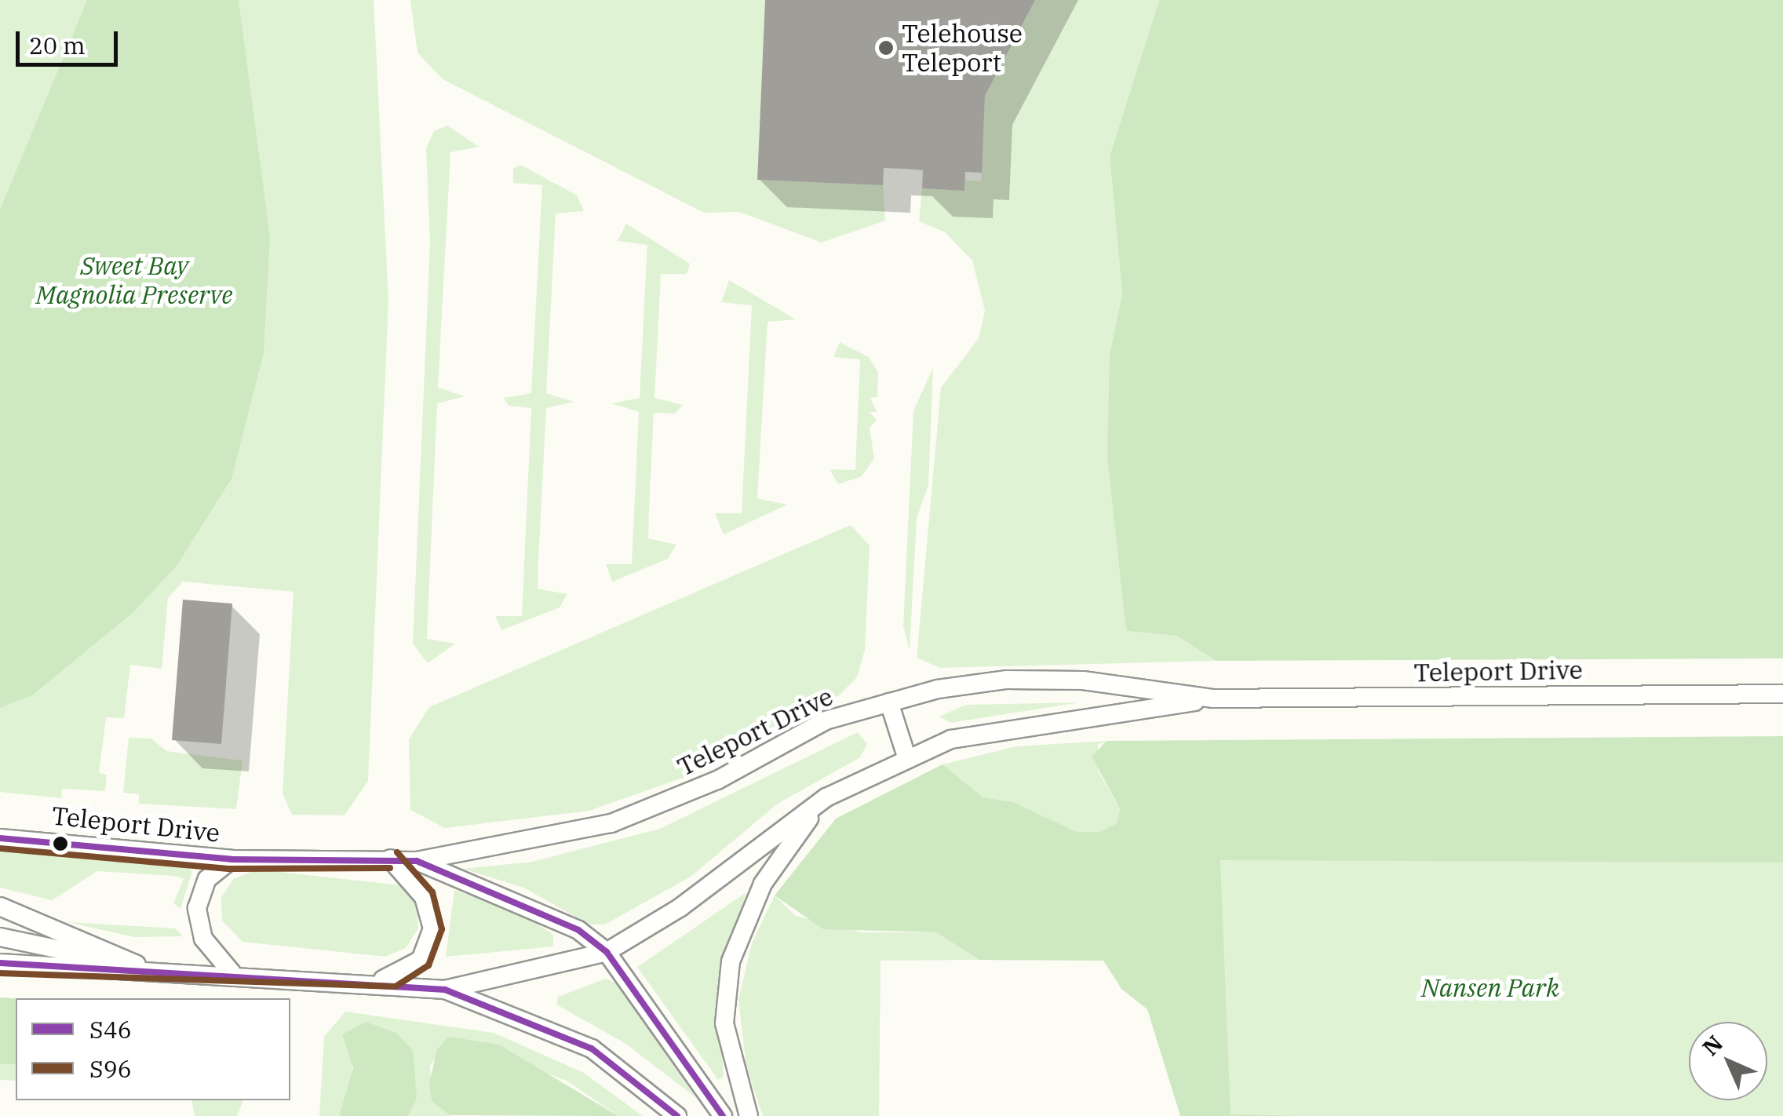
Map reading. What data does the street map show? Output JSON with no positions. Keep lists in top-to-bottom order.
{
  "streets": {
    "lane": ["Teleport Drive"]
  },
  "parks": ["Sweet Bay Magnolia Preserve", "Nansen Park"],
  "places": ["Telehouse Teleport"],
  "lines": ["transit line S46", "transit line S96"],
  "legend": ["S46", "S96"],
  "scale_bar": "20 m",
  "north": "top left"
}
